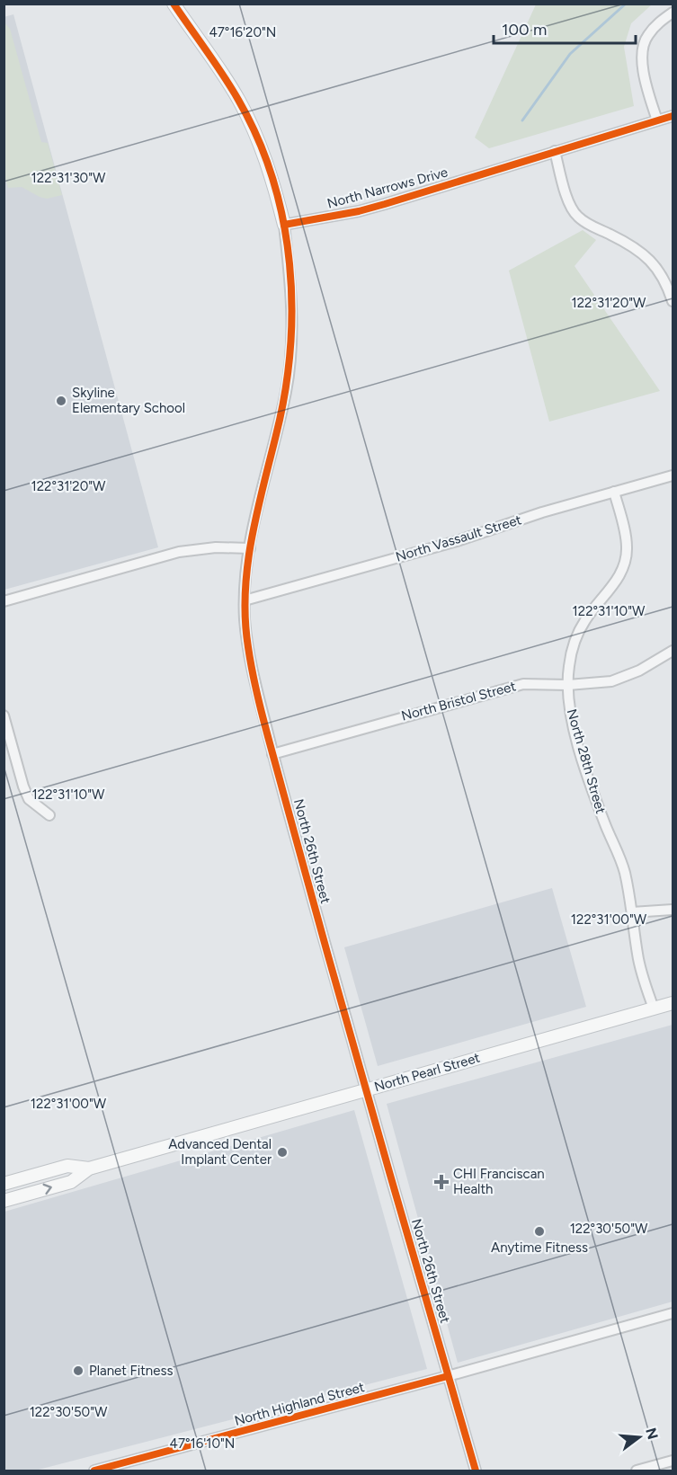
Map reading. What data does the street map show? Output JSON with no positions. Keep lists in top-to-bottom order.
{
  "streets": {
    "main road": ["North Pearl Street"],
    "street": [
      "North Narrows Drive",
      "North Vassault Street",
      "North Bristol Street",
      "North 28th Street",
      "North 26th Street",
      "North Highland Street"
    ]
  },
  "crossings": [
    ["North Narrows Drive", "North 26th Street"],
    ["North Vassault Street", "North 28th Street"],
    ["North Vassault Street", "North 26th Street"],
    ["North Bristol Street", "North 28th Street"],
    ["North Bristol Street", "North 26th Street"],
    ["North 28th Street", "North Pearl Street"],
    ["North 26th Street", "North Pearl Street"],
    ["North 26th Street", "North Highland Street"]
  ],
  "places": {
    "other": [
      "Skyline Elementary School",
      "Advanced Dental Implant Center",
      "Anytime Fitness",
      "Planet Fitness"
    ],
    "health": ["CHI Franciscan Health"]
  },
  "scale_bar": "100 m",
  "north": "right",
  "coordinates": [
    "47°16'20\"N",
    "122°31'30\"W",
    "122°31'20\"W",
    "122°31'10\"W",
    "122°31'00\"W",
    "122°30'50\"W",
    "47°16'10\"N"
  ]
}
